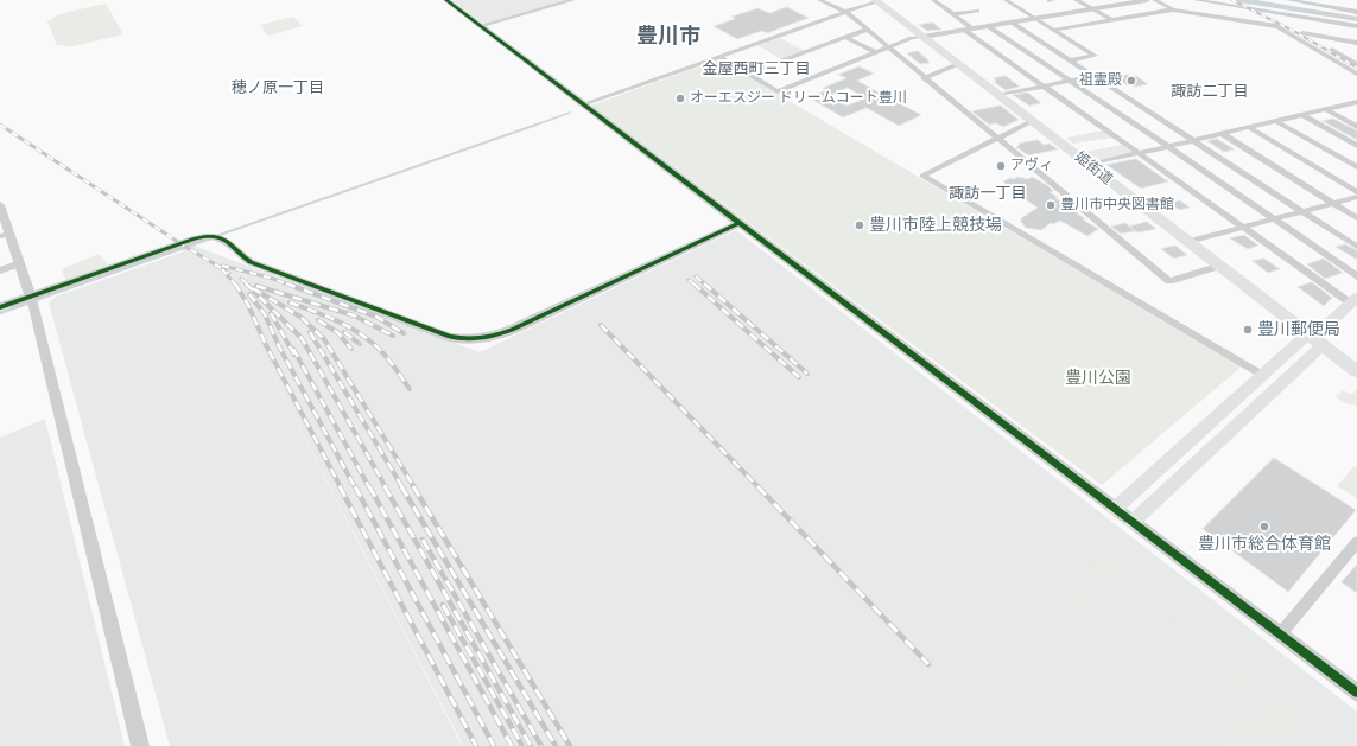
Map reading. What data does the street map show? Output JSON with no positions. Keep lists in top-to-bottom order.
{
  "streets": {
    "main road": ["姫街道"]
  },
  "districts": [
    "豊川市",
    "金屋西町三丁目",
    "穂ノ原一丁目",
    "諏訪二丁目",
    "諏訪一丁目"
  ],
  "parks": ["豊川公園"],
  "places": [
    "祖霊殿",
    "オーエスジー ドリームコート豊川",
    "アヴィ",
    "豊川市中央図書館",
    "豊川市陸上競技場",
    "豊川郵便局",
    "豊川市総合体育館"
  ]
}
